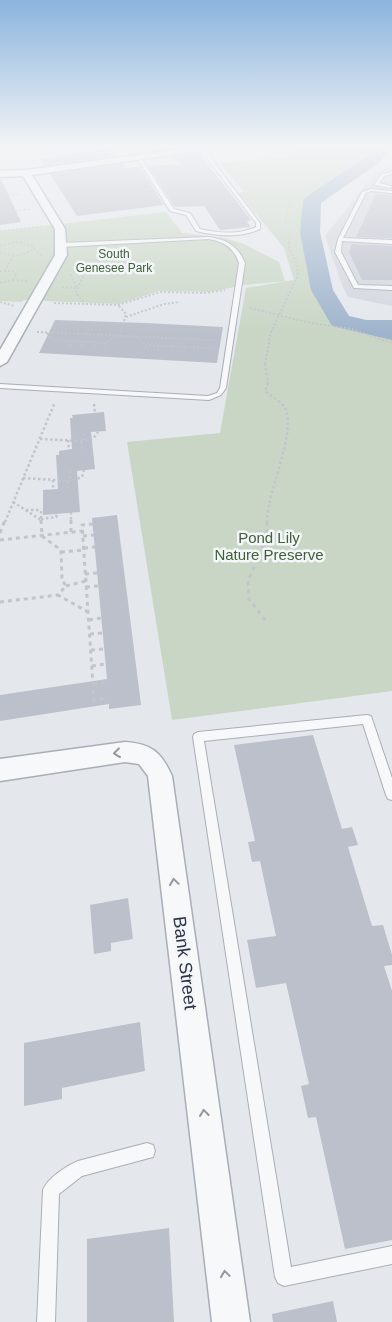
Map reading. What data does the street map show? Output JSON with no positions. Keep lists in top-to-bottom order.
{
  "streets": {
    "street": ["Bank Street"]
  },
  "one_way": ["Bank Street"],
  "parks": ["South Genesee Park", "Pond Lily Nature Preserve"]
}
